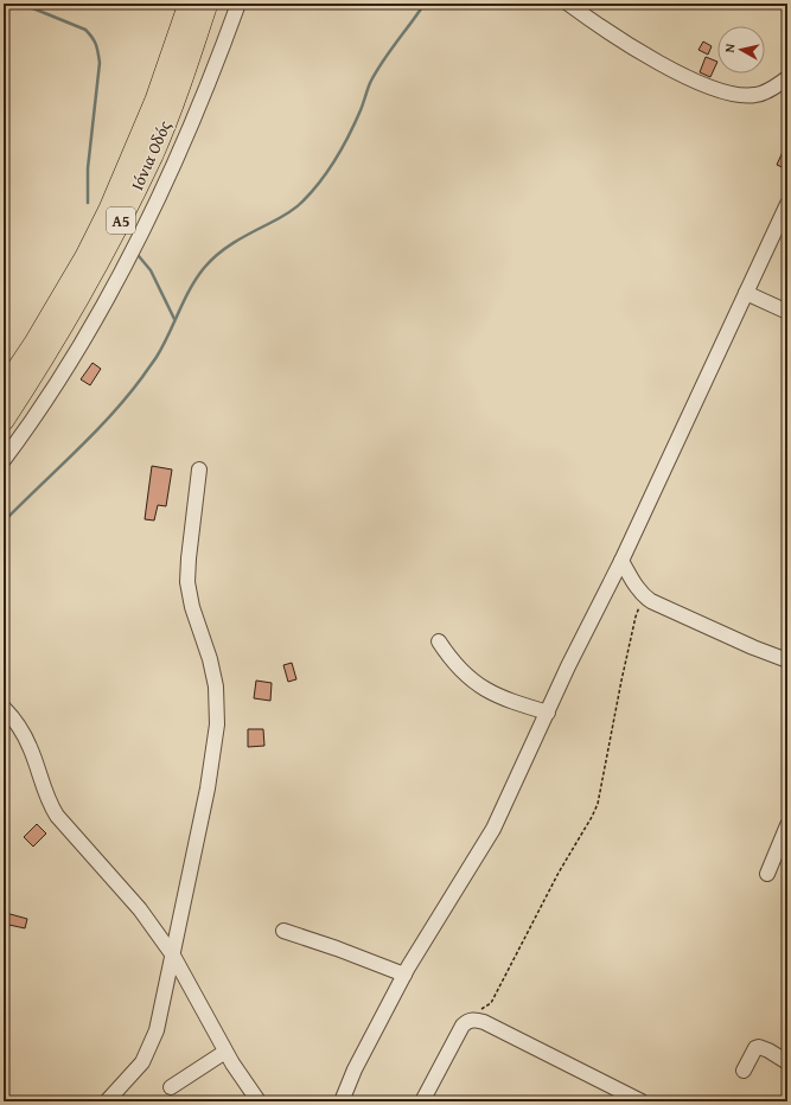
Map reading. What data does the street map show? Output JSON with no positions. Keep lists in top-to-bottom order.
{
  "streets": {
    "highway": ["Ιόνια Οδός", "Α5"]
  },
  "north": "left"
}
